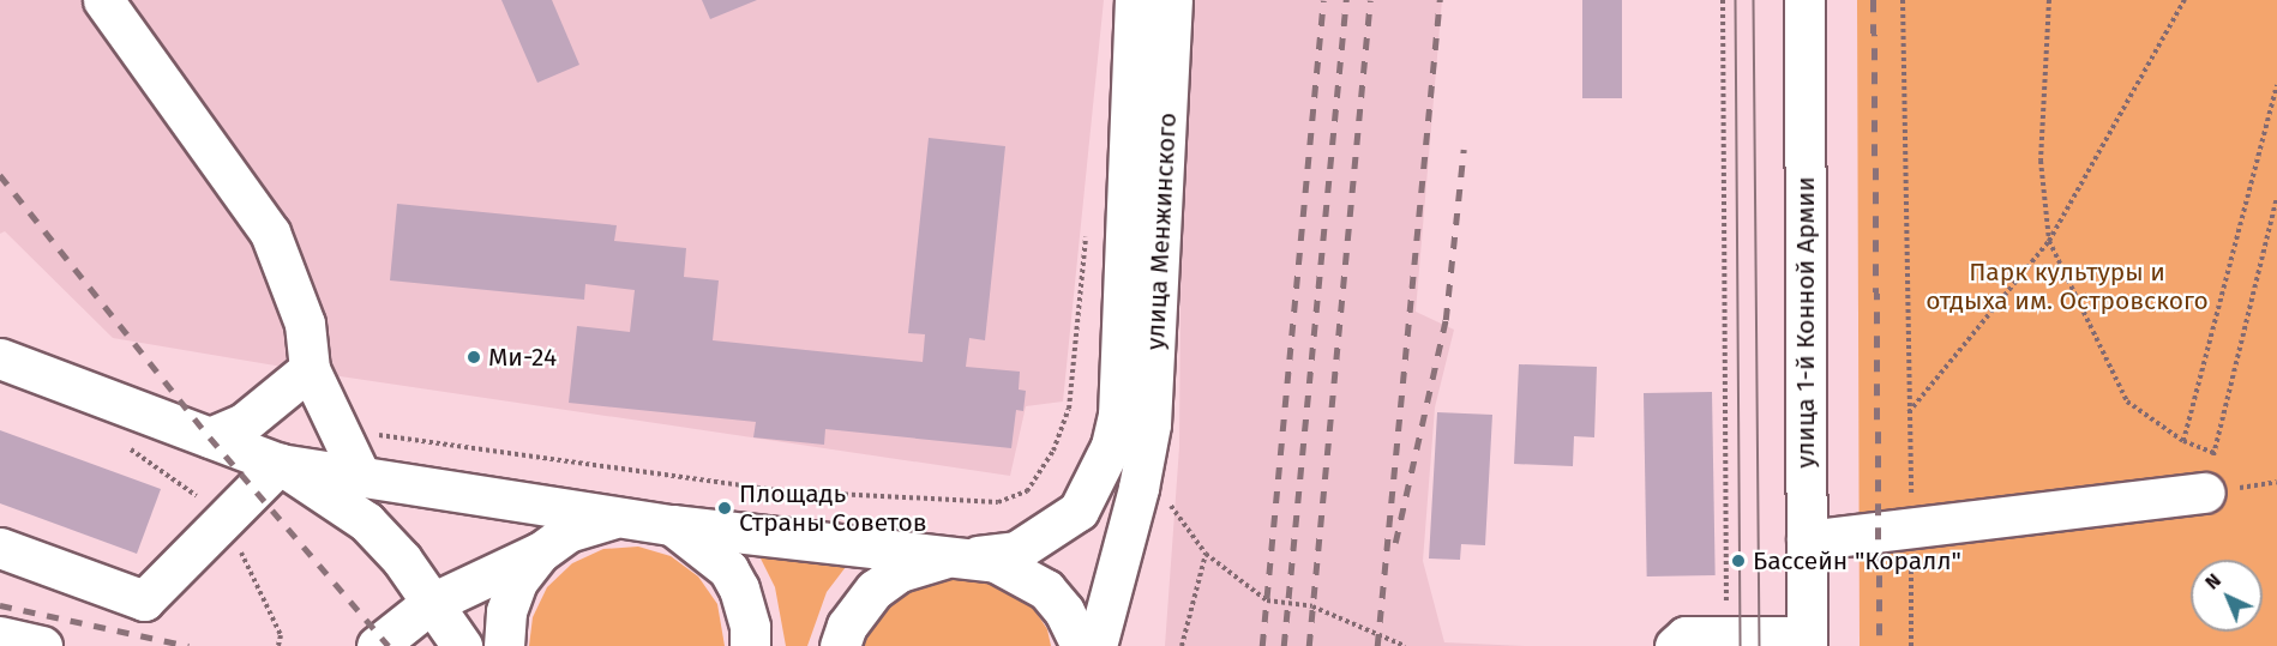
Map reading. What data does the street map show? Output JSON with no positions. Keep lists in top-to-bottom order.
{
  "streets": {
    "main road": ["улица Менжинского", "улица 1-й Конной Армии"]
  },
  "parks": ["Парк культуры и отдыха им. Островского"],
  "places": ["Ми-24", "Площадь Страны Советов", "Бассейн \"Коралл\""],
  "north": "top left"
}
